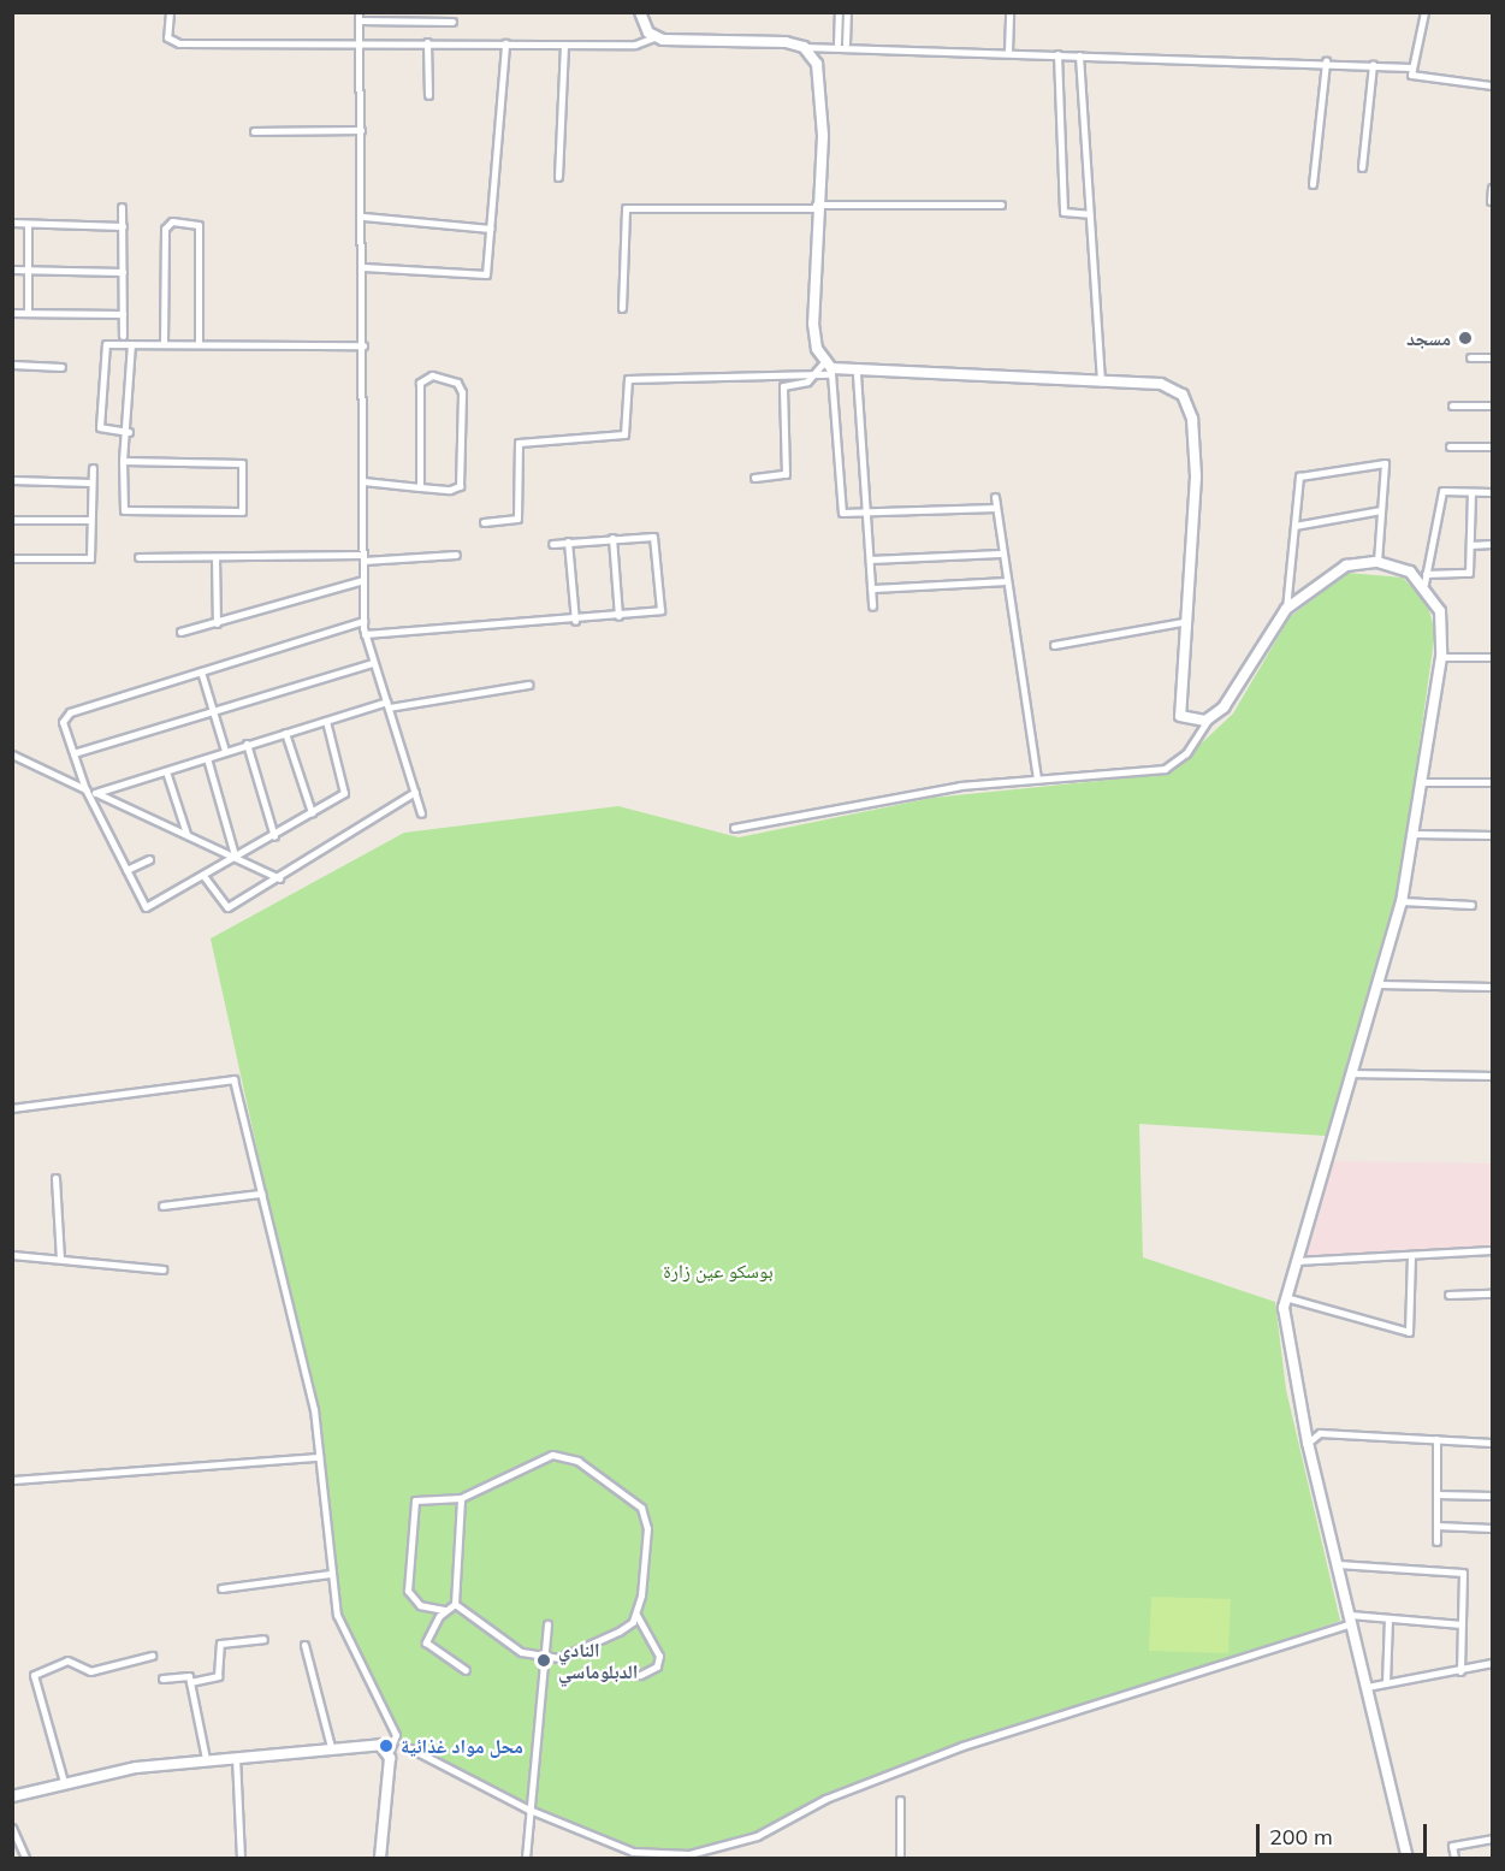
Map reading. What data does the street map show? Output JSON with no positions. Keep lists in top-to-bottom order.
{
  "parks": ["بوسكو عين زارة"],
  "places": ["مسجد", "النادي الدبلوماسي", "محل مواد غذائية"],
  "scale_bar": "200 m"
}
